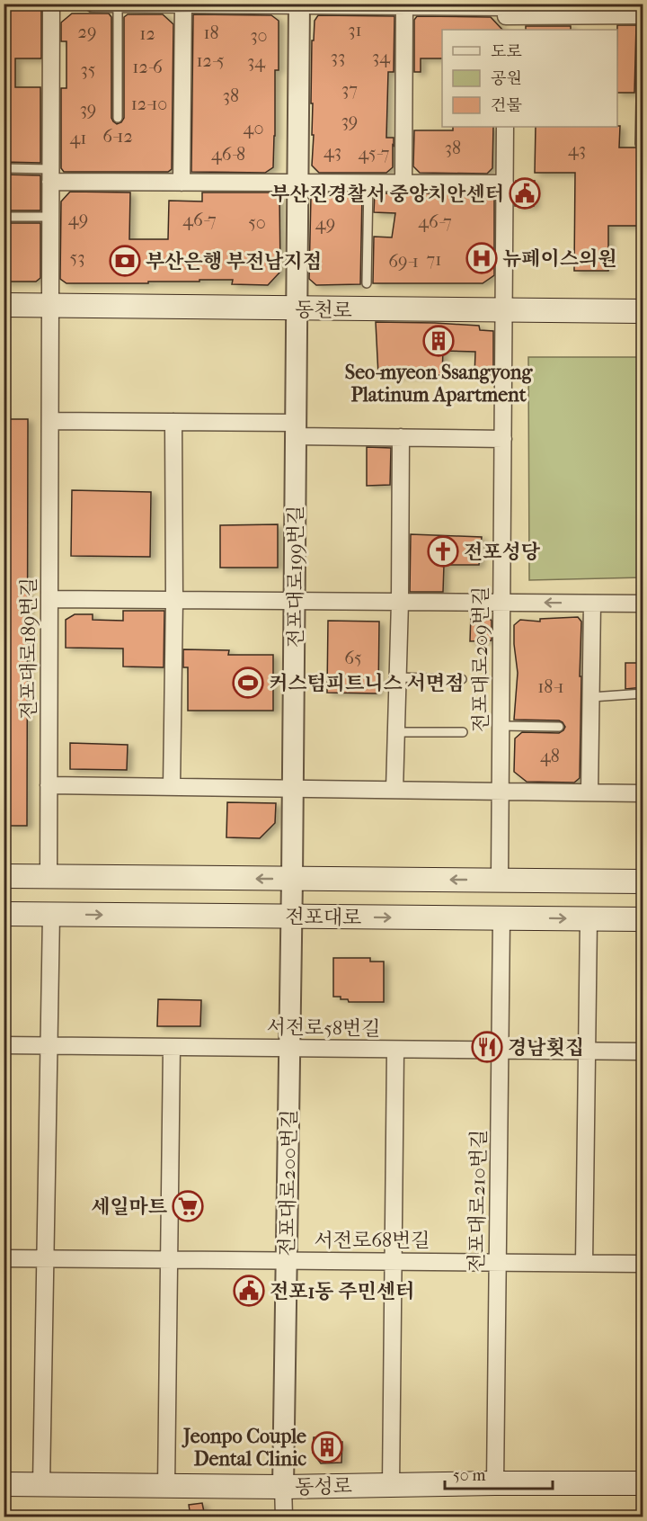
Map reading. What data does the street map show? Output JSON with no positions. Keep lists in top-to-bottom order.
{
  "streets": {
    "main road": ["동천로", "전포대로", "동성로"],
    "street": [
      "전포대로199번길",
      "전포대로189번길",
      "전포대로209번길",
      "서전로58번길",
      "전포대로200번길",
      "전포대로210번길",
      "서전로68번길"
    ]
  },
  "crossings": [
    ["동천로", "전포대로199번길"],
    ["동천로", "전포대로189번길"],
    ["동천로", "전포대로209번길"],
    ["전포대로199번길", "전포대로"],
    ["전포대로199번길", "전포대로200번길"],
    ["전포대로189번길", "전포대로"],
    ["전포대로209번길", "전포대로"],
    ["전포대로", "전포대로200번길"],
    ["전포대로", "전포대로210번길"],
    ["서전로58번길", "전포대로200번길"],
    ["서전로58번길", "전포대로210번길"],
    ["전포대로200번길", "서전로68번길"],
    ["전포대로200번길", "동성로"],
    ["전포대로210번길", "서전로68번길"],
    ["전포대로210번길", "동성로"]
  ],
  "places": {
    "public building": ["부산진경찰서 중앙치안센터", "전포1동 주민센터"],
    "hospital": ["뉴페이스의원"],
    "bank": ["부산은행 부전남지점"],
    "building": ["Seo-myeon Ssangyong Platinum Apartment", "Jeonpo Couple Dental Clinic"],
    "church": ["전포성당"],
    "sports": ["커스텀피트니스 서면점"],
    "restaurant": ["경남횟집"],
    "supermarket": ["세일마트"]
  },
  "house_numbers": [
    "31",
    "29",
    "18",
    "12",
    "30",
    "33",
    "34",
    "12-5",
    "34",
    "12-6",
    "35",
    "37",
    "38",
    "12-10",
    "39",
    "39",
    "40",
    "6-12",
    "41",
    "38",
    "43",
    "43",
    "45-7",
    "46-8",
    "49",
    "46-7",
    "46-7",
    "50",
    "49",
    "53",
    "71",
    "69-1",
    "65",
    "18-1",
    "48"
  ],
  "legend": ["도로", "공원", "건물"],
  "scale_bar": "50 m"
}
